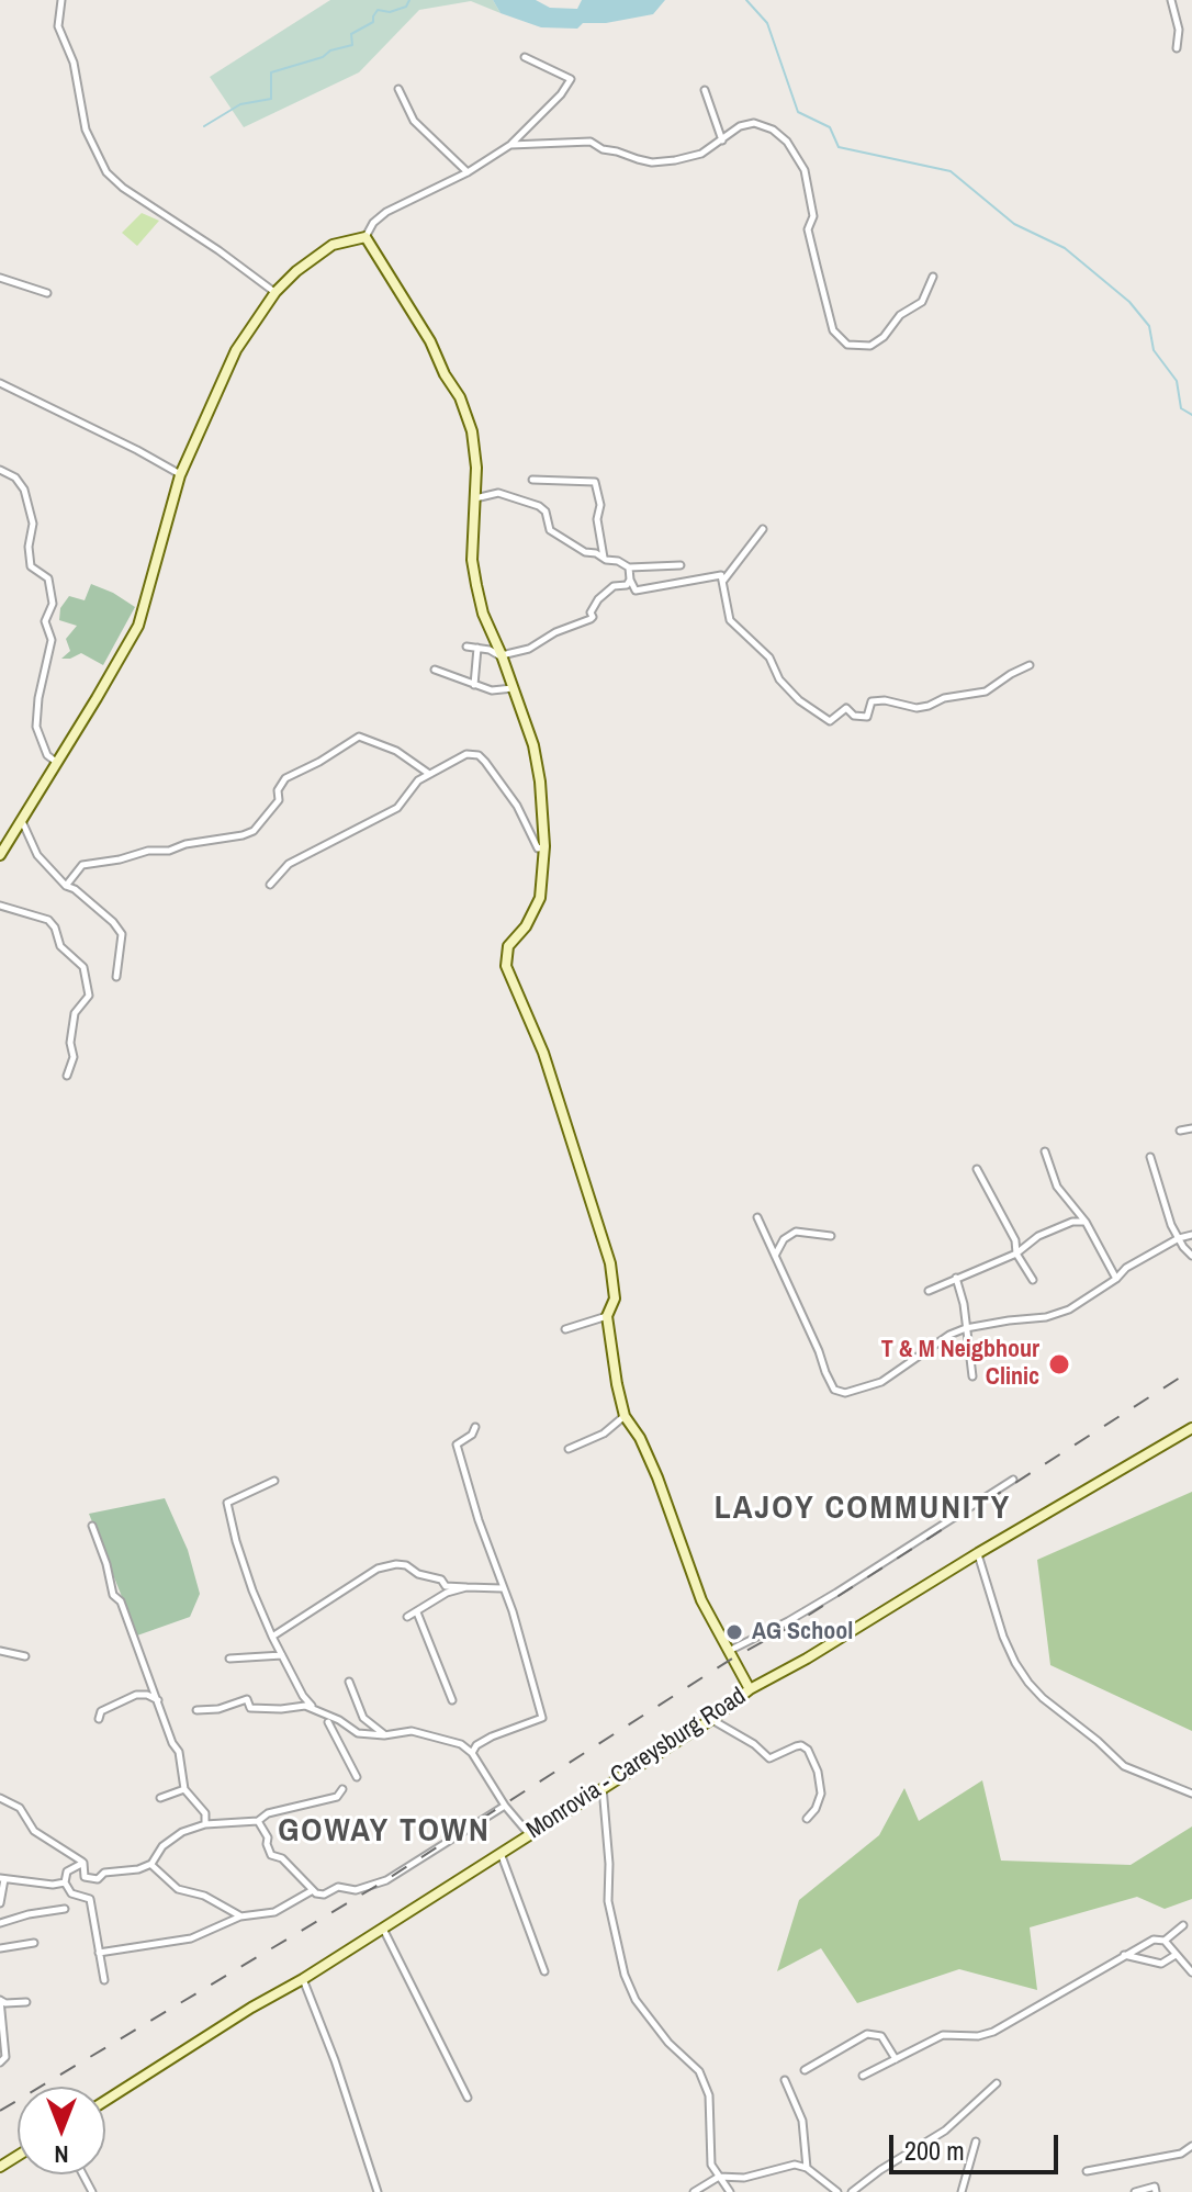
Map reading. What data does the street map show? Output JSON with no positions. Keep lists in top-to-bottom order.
{
  "streets": {
    "main road": ["Monrovia - Careysburg Road"]
  },
  "districts": ["LAJOY COMMUNITY", "GOWAY TOWN"],
  "places": ["T & M Neigbhour Clinic", "AG School"],
  "scale_bar": "200 m",
  "north": "bottom"
}
